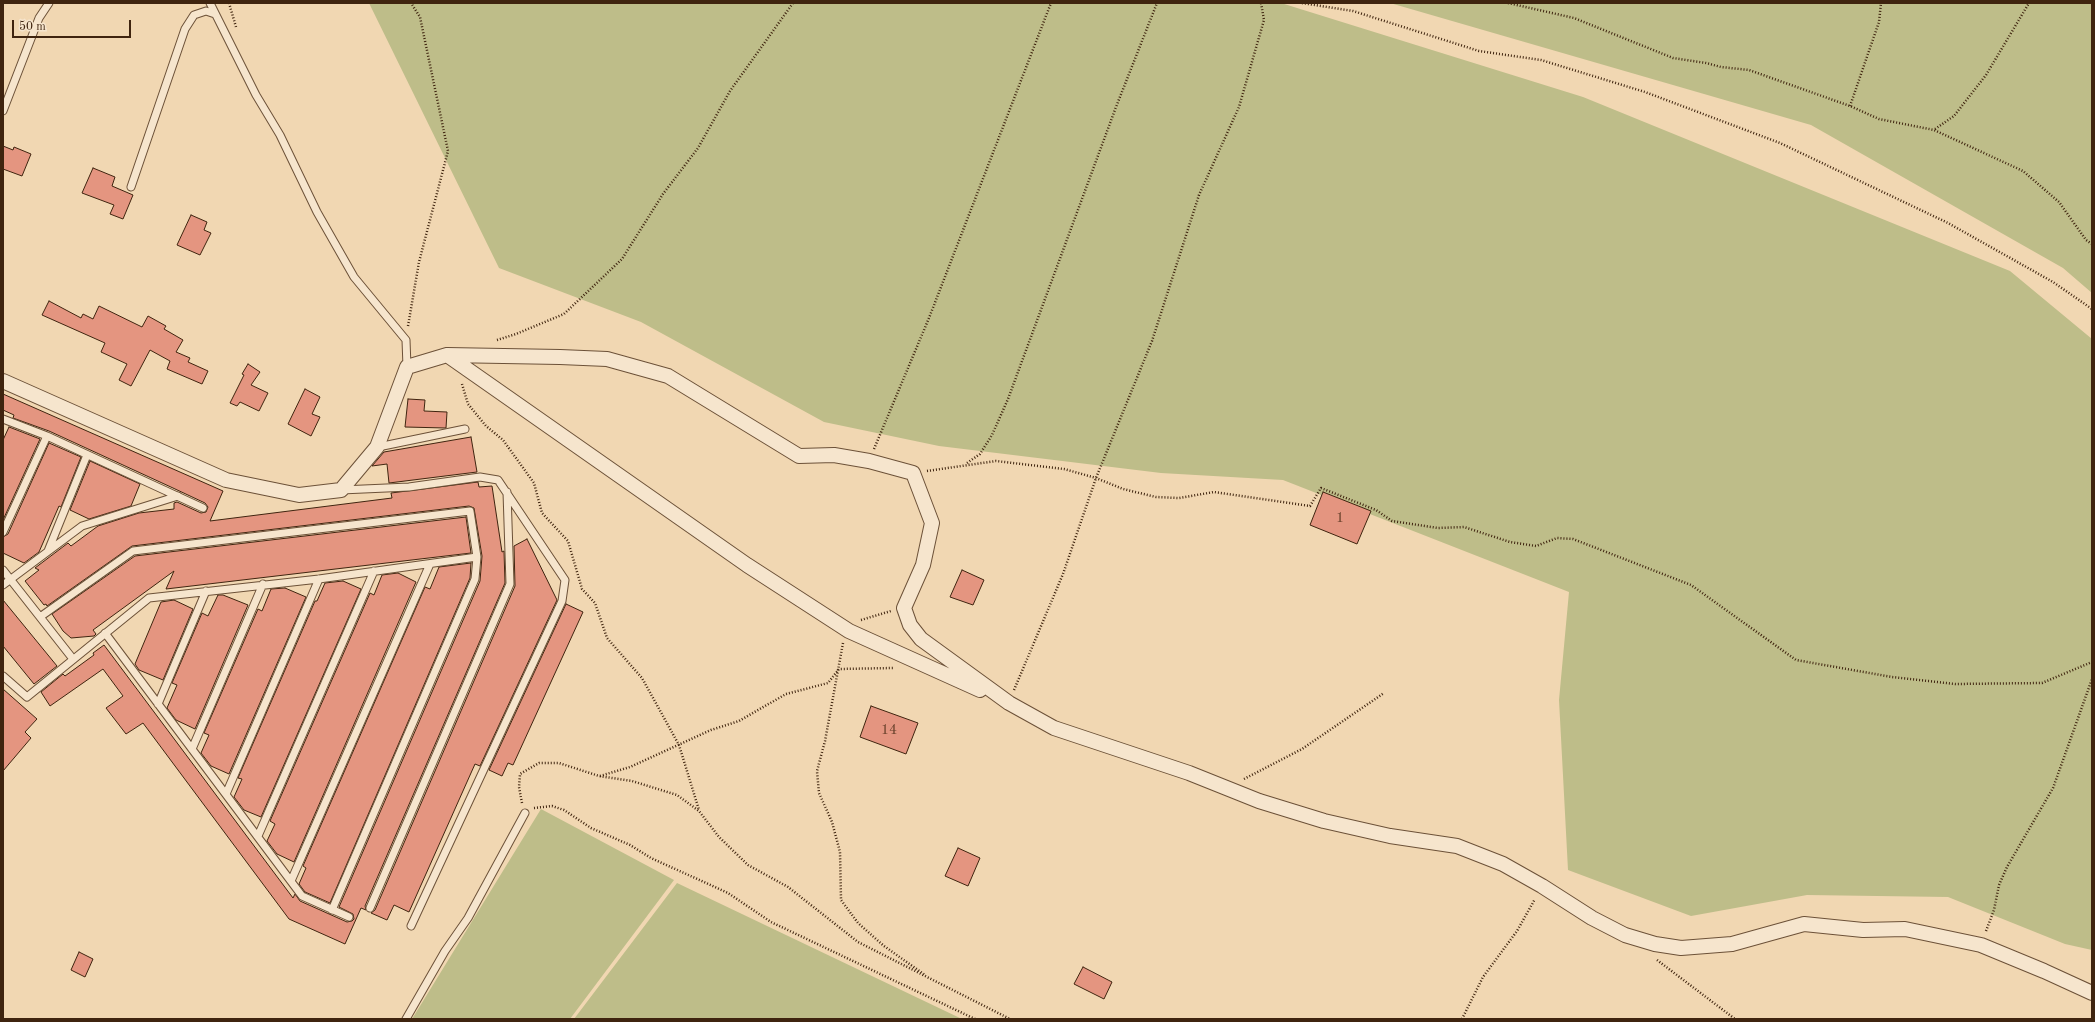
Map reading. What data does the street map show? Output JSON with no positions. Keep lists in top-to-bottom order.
{
  "house_numbers": ["1", "14"],
  "scale_bar": "50 m"
}
